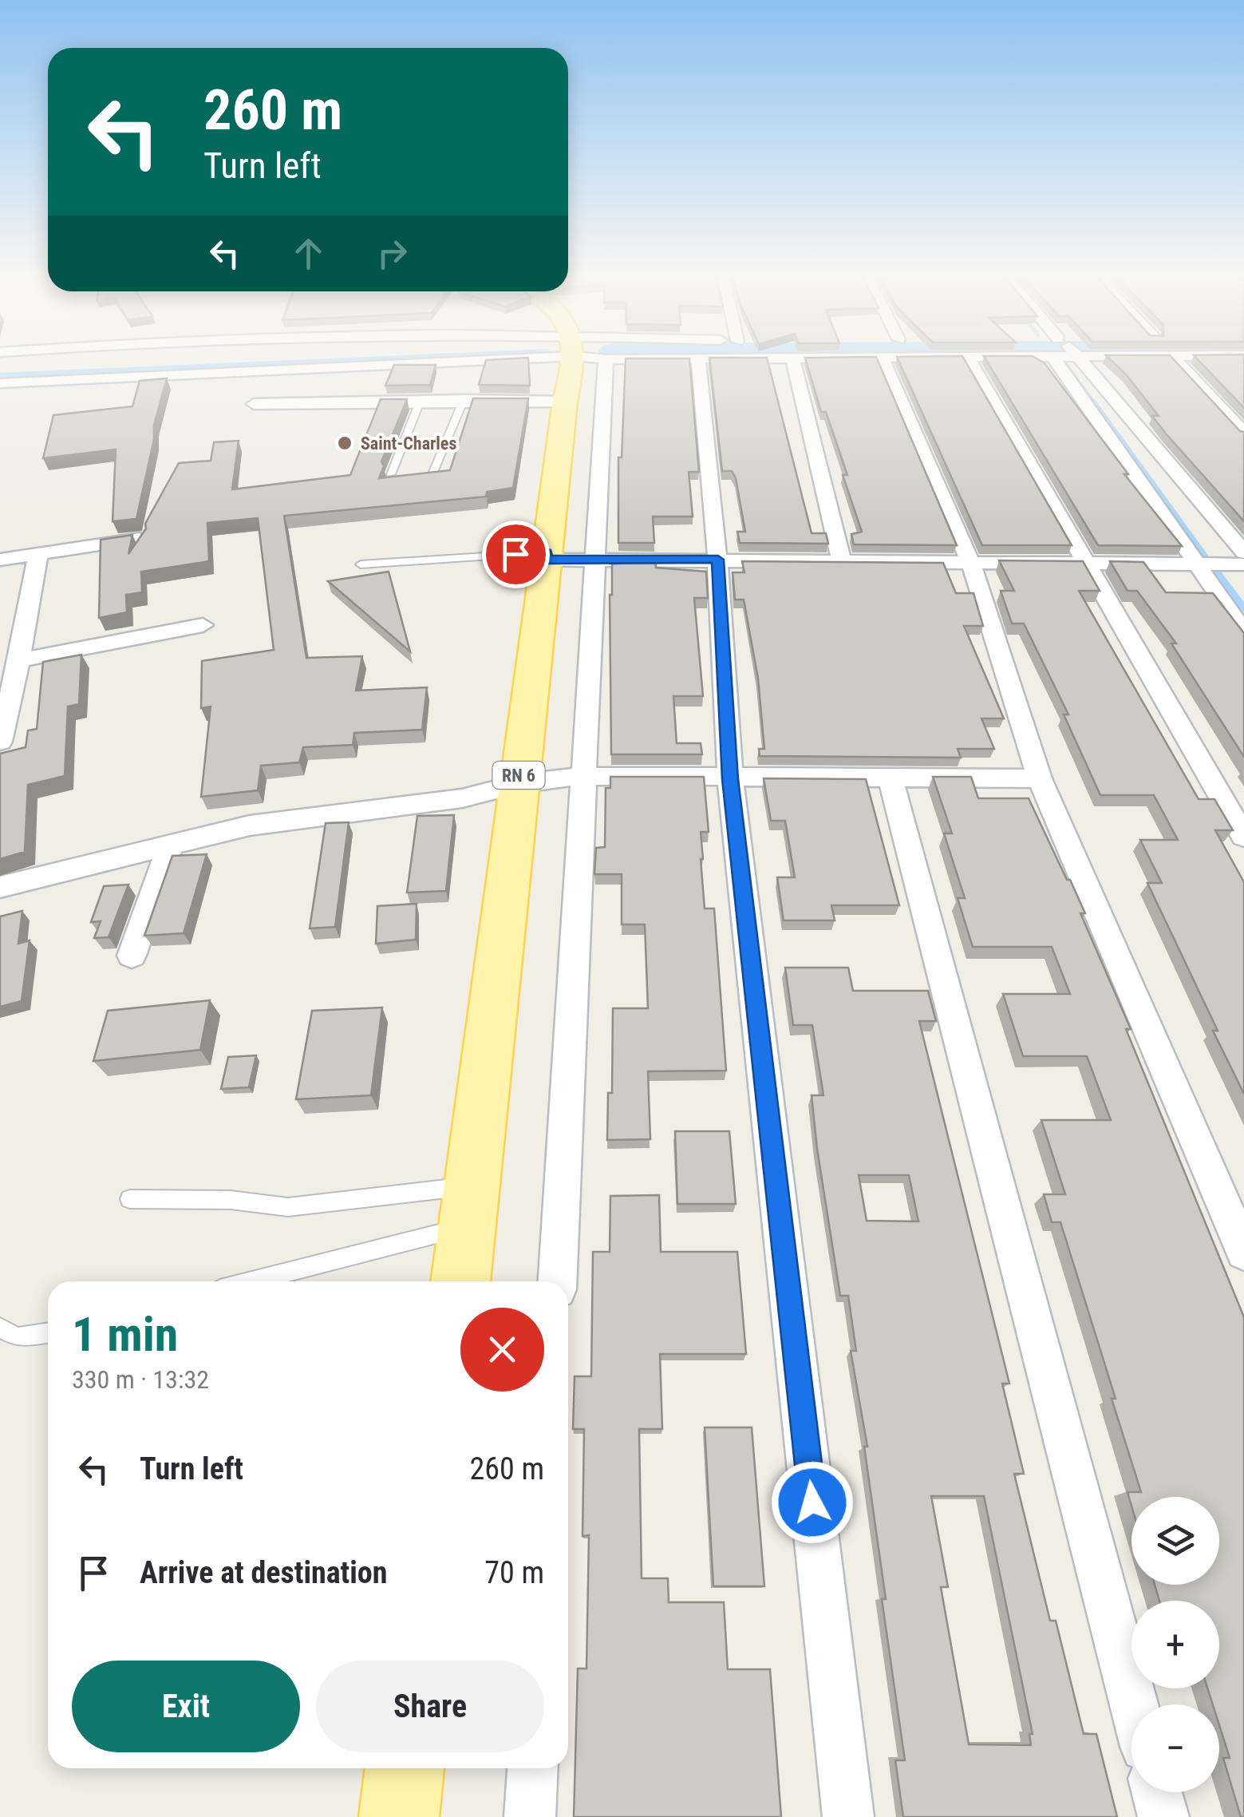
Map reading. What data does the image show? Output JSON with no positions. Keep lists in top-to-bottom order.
{
  "streets": {
    "main road": ["RN 6"]
  },
  "places": ["Saint-Charles"],
  "page": {
    "turn": ["260 m", "Turn left"],
    "heading": ["1 min", "330 m · 13:32"],
    "list": [
      {
        "name": "Turn left",
        "value": "260 m"
      },
      {
        "name": "Arrive at destination",
        "value": "70 m"
      }
    ],
    "map_buttons": ["+", "−"],
    "buttons": ["Exit", "Share"]
  }
}
